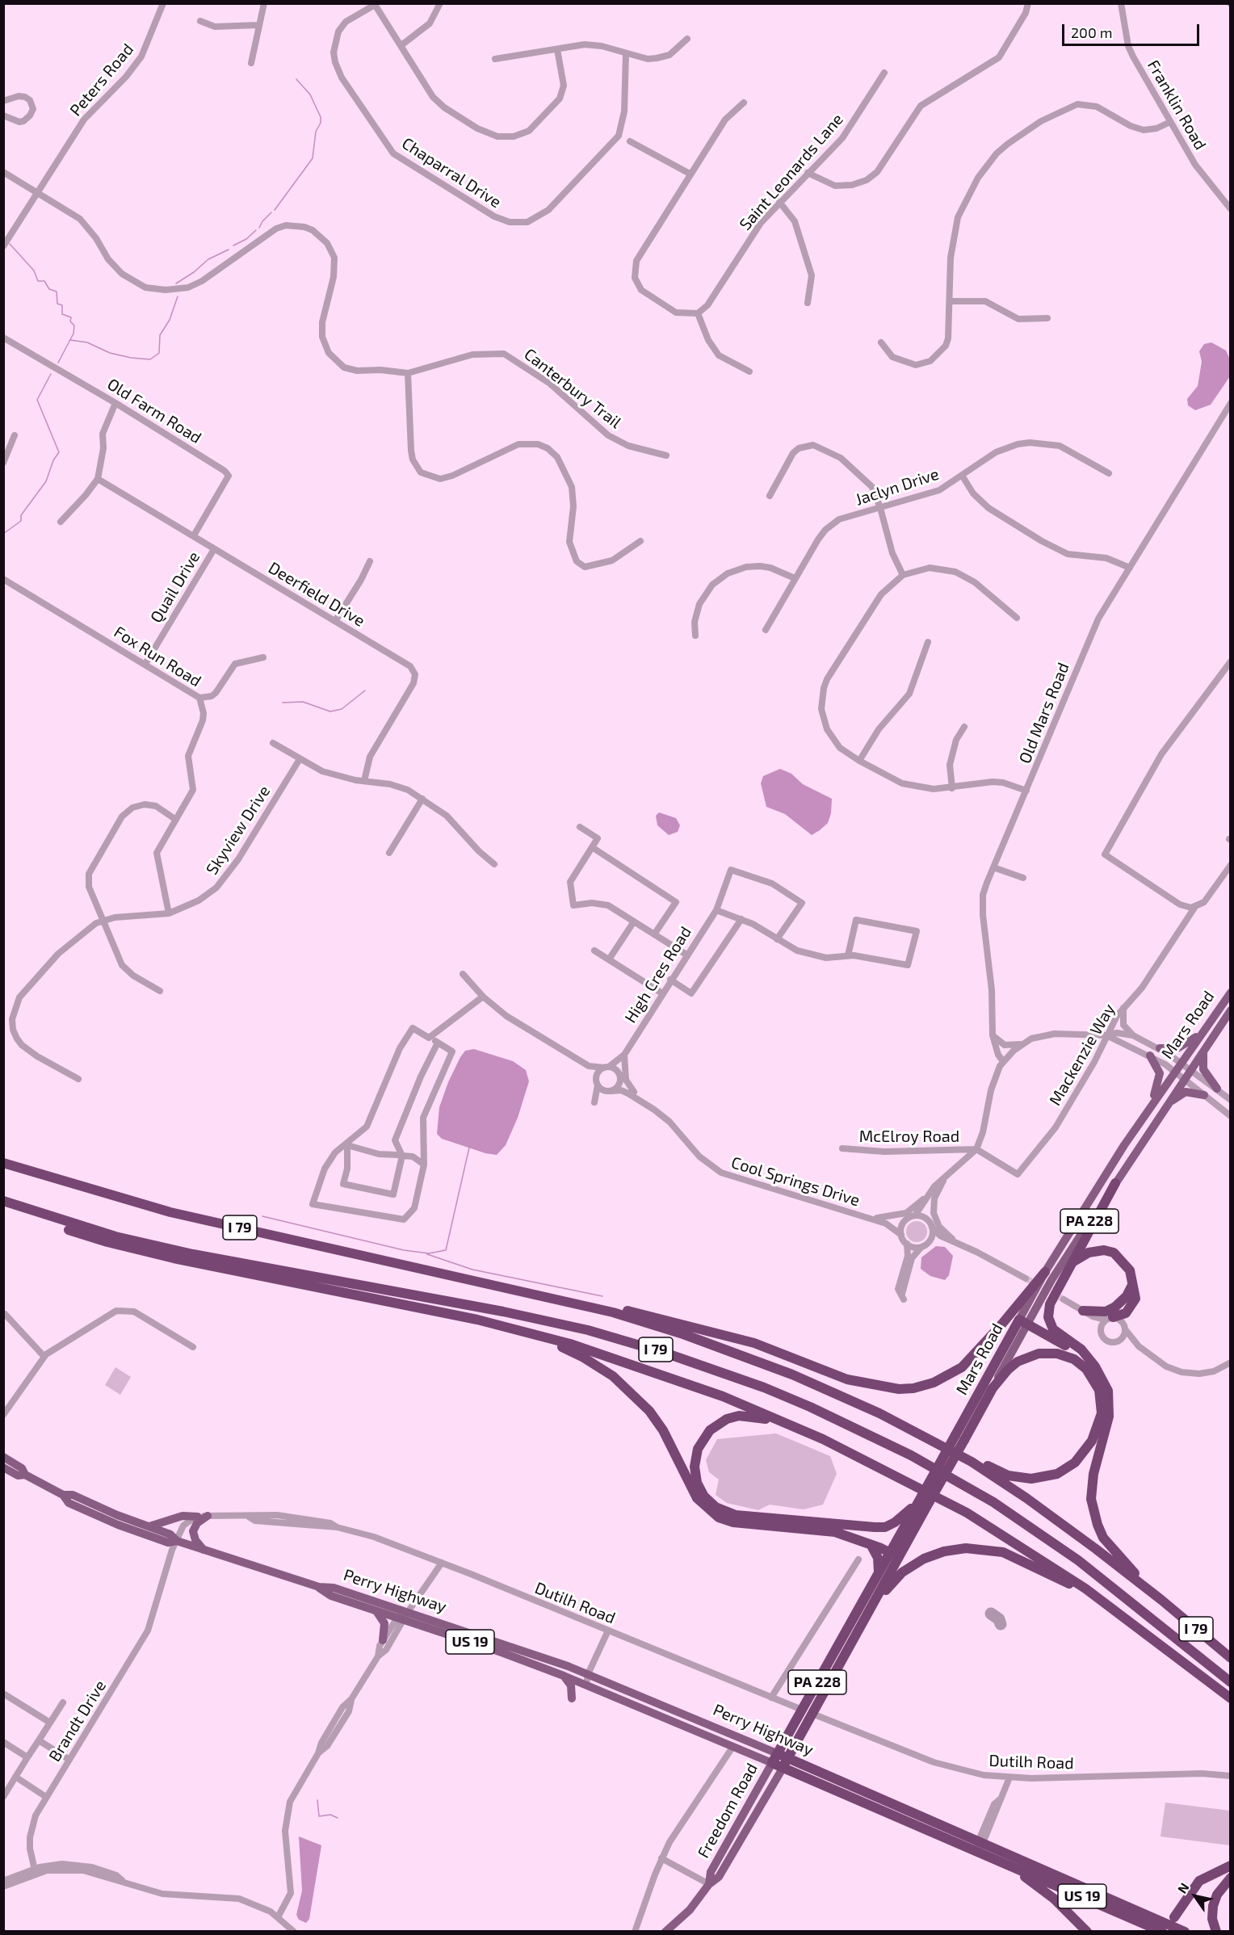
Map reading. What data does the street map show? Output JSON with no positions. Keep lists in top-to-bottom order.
{
  "streets": {
    "highway": [
      "Mars Road",
      "PA 228",
      "I 79",
      "Perry Highway",
      "US 19",
      "Freedom Road"
    ],
    "street": [
      "Peters Road",
      "Franklin Road",
      "Saint Leonards Lane",
      "Chaparral Drive",
      "Canterbury Trail",
      "Old Farm Road",
      "Jaclyn Drive",
      "Quail Drive",
      "Deerfield Drive",
      "Fox Run Road",
      "Old Mars Road",
      "Skyview Drive",
      "High Cres Road",
      "Mackenzie Way",
      "McElroy Road",
      "Cool Springs Drive",
      "Dutilh Road",
      "Brandt Drive"
    ]
  },
  "crossings": [
    ["Peters Road", "Canterbury Trail"],
    ["Old Farm Road", "Deerfield Drive"],
    ["Quail Drive", "Deerfield Drive"],
    ["Quail Drive", "Fox Run Road"],
    ["Fox Run Road", "Skyview Drive"],
    ["High Cres Road", "Cool Springs Drive"],
    ["Mars Road", "Perry Highway"],
    ["Mars Road", "Dutilh Road"],
    ["Mars Road", "Freedom Road"],
    ["Mackenzie Way", "McElroy Road"],
    ["Perry Highway", "Brandt Drive"],
    ["Perry Highway", "Freedom Road"]
  ],
  "scale_bar": "200 m",
  "north": "top left"
}
